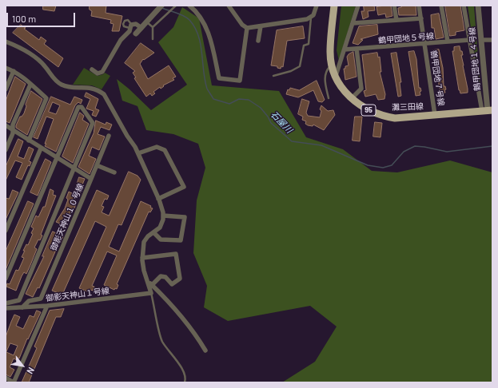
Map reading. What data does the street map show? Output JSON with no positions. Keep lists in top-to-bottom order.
{
  "streets": {
    "main road": ["灘三田線", "95"],
    "street": [
      "鶴甲団地５号線",
      "鶴甲団地１４号線",
      "鶴甲団地７号線",
      "御影天神山１０号線",
      "御影天神山１号線"
    ]
  },
  "crossings": [
    ["鶴甲団地５号線", "鶴甲団地７号線"],
    ["鶴甲団地１４号線", "灘三田線"],
    ["鶴甲団地７号線", "灘三田線"],
    ["御影天神山１０号線", "御影天神山１号線"]
  ],
  "water": ["石屋川"],
  "scale_bar": "100 m",
  "north": "bottom right"
}
